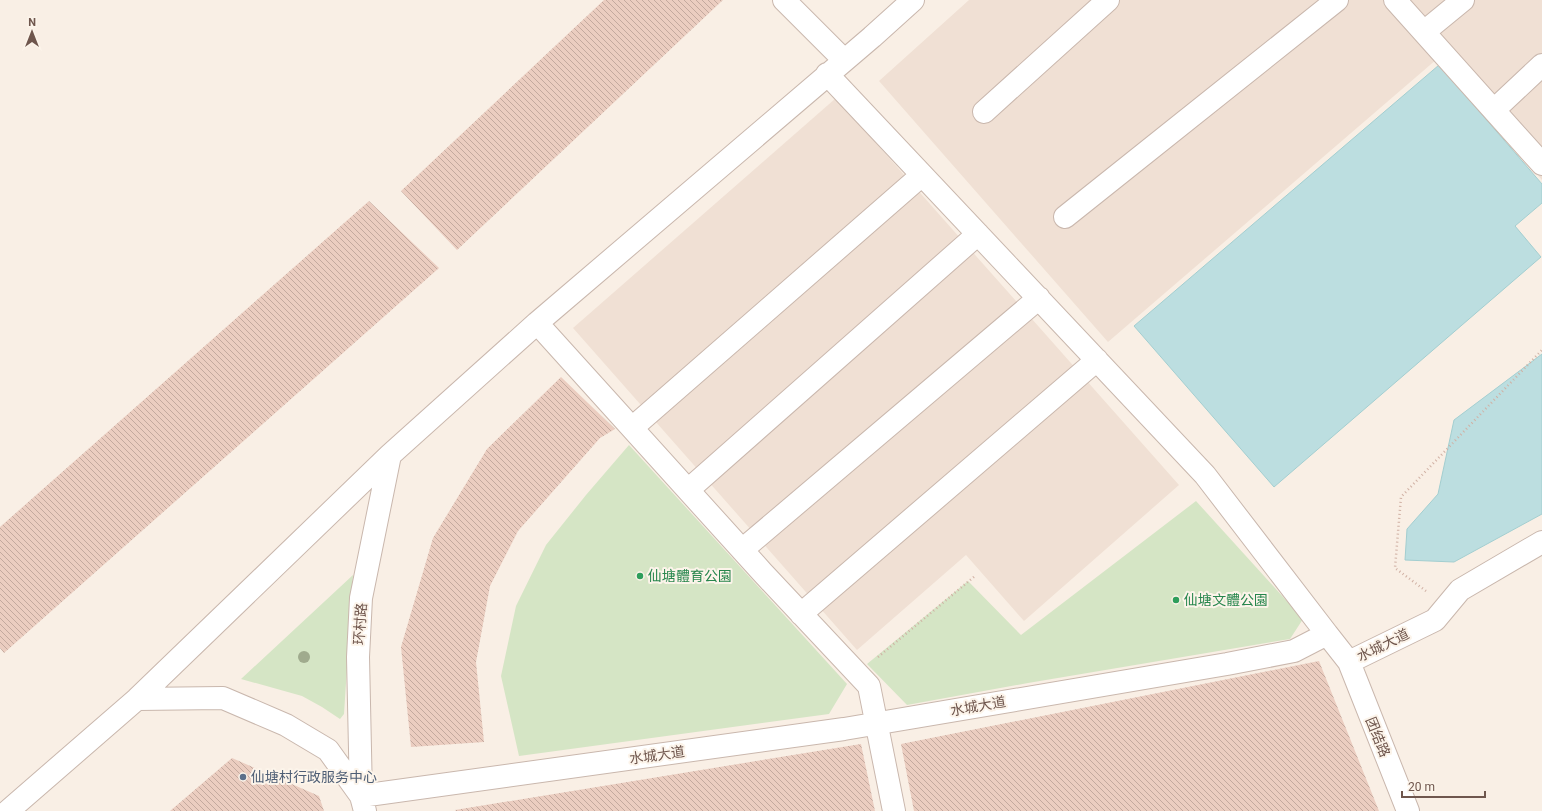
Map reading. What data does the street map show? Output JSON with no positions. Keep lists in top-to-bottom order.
{
  "streets": {
    "street": ["环村路", "水城大道", "团结路"]
  },
  "crossings": [
    ["环村路", "水城大道"],
    ["水城大道", "团结路"]
  ],
  "places": ["仙塘體育公園", "仙塘文體公園", "仙塘村行政服务中心"],
  "scale_bar": "20 m",
  "north": "top"
}
